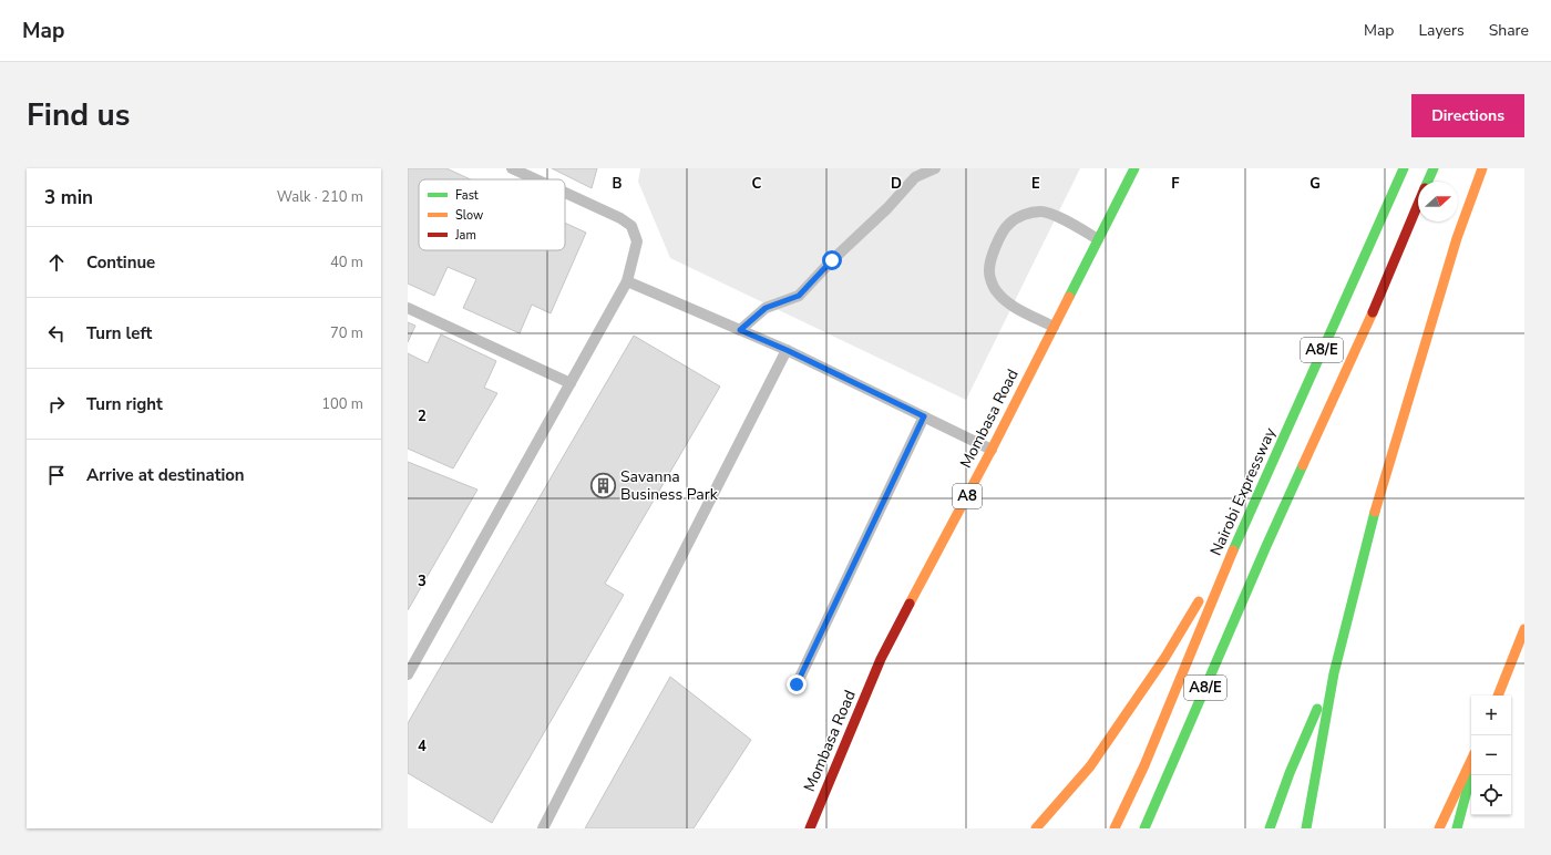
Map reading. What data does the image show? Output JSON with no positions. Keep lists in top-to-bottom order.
{
  "streets": {
    "main road": [
      "A8/E",
      "Mombasa Road",
      "Nairobi Expressway",
      "A8"
    ]
  },
  "places": {
    "building": ["Savanna Business Park"]
  },
  "legend": ["Fast", "Slow", "Jam"],
  "north": "right",
  "page": {
    "header": "Map",
    "nav": ["Map", "Layers", "Share"],
    "title": "Find us",
    "buttons": "Directions",
    "heading": ["3 min", "Walk · 210 m"],
    "list": [
      ["Continue", "40 m"],
      ["Turn left", "70 m"],
      ["Turn right", "100 m"],
      "Arrive at destination"
    ],
    "map_buttons": ["+", "−"]
  },
  "grid": {
    "columns": [
      "B",
      "C",
      "D",
      "E",
      "F",
      "G"
    ],
    "rows": ["2", "3", "4"]
  }
}
